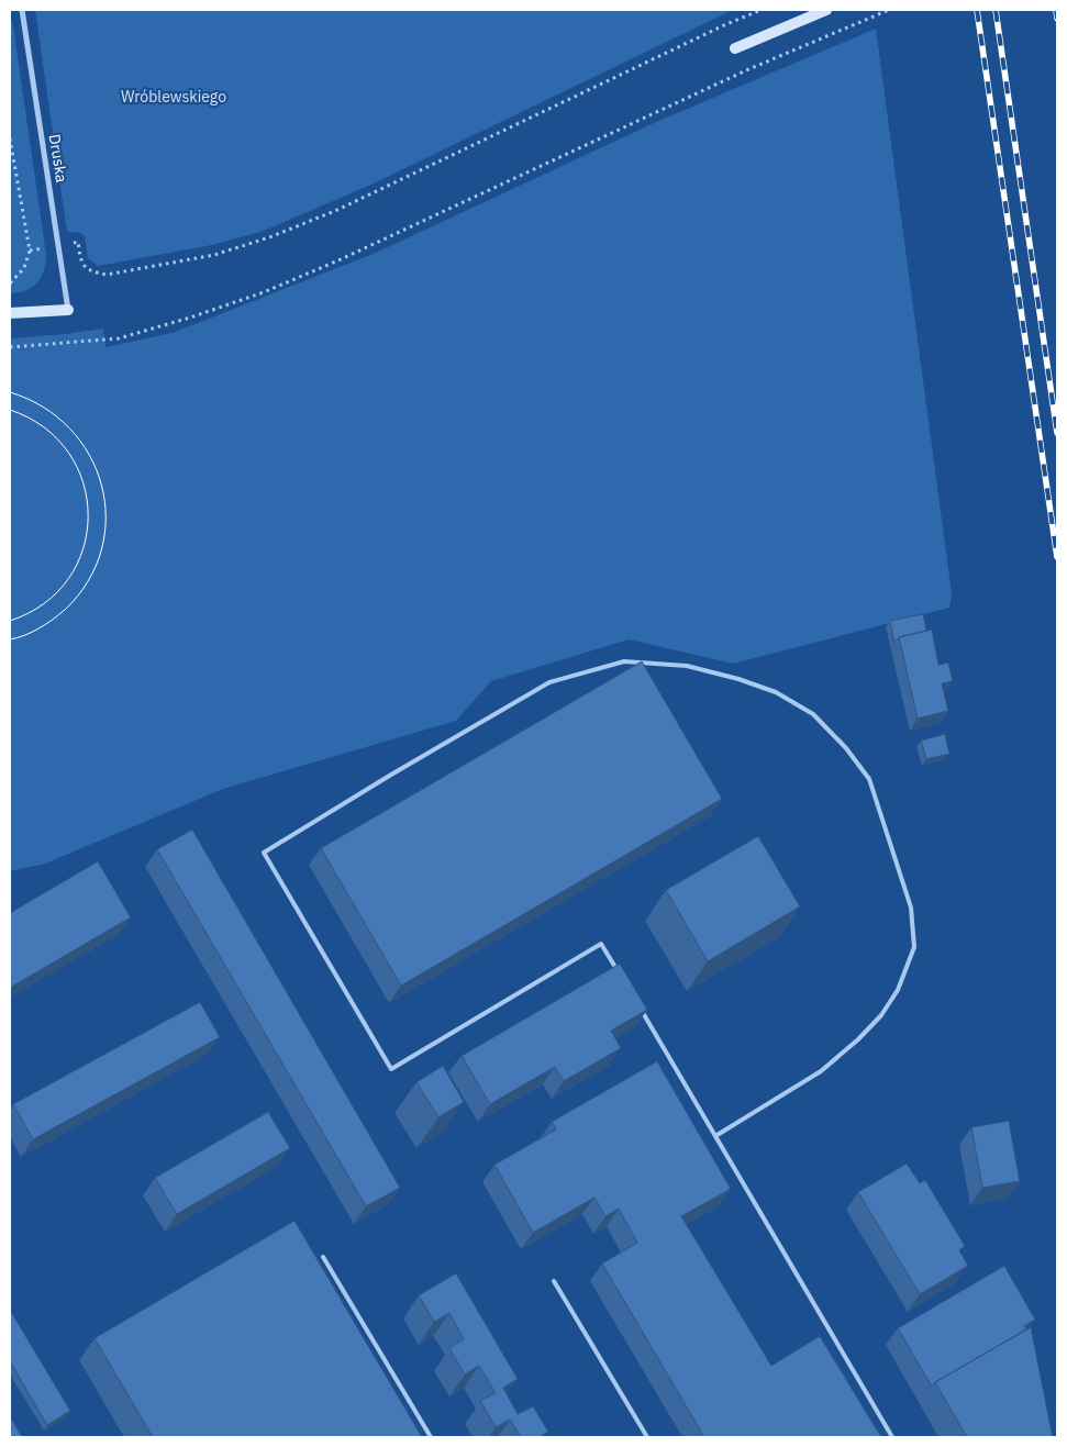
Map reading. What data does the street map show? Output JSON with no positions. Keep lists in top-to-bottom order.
{
  "streets": {
    "street": ["Druska"]
  },
  "parks": ["Wróblewskiego"]
}
